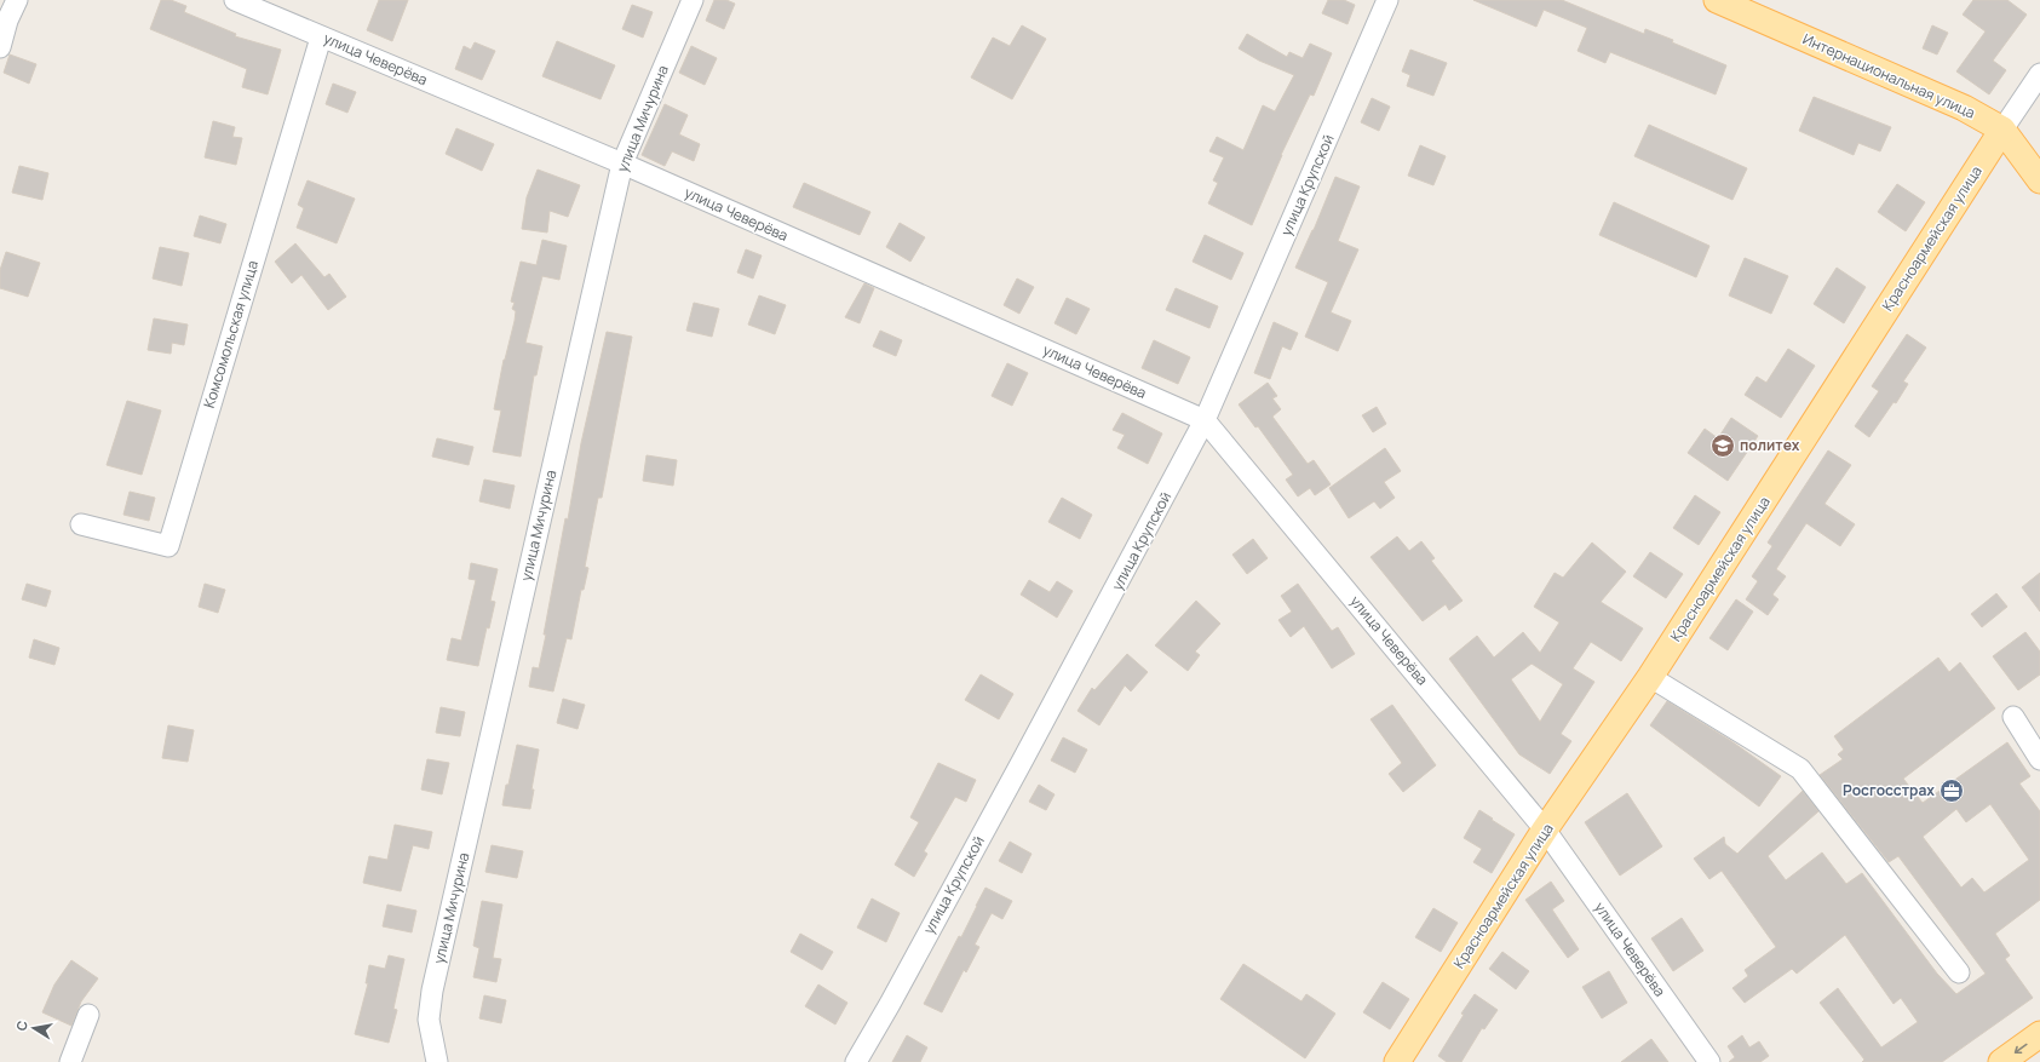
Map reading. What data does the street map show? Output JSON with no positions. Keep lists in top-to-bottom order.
{
  "streets": {
    "main road": ["Интернациональная улица", "Красноармейская улица"],
    "street": [
      "улица Чеверёва",
      "улица Мичурина",
      "улица Крупской",
      "Комсомольская улица"
    ]
  },
  "crossings": [
    ["улица Чеверёва", "улица Мичурина"],
    ["улица Чеверёва", "улица Крупской"],
    ["улица Чеверёва", "Красноармейская улица"],
    ["улица Чеверёва", "Комсомольская улица"],
    ["Интернациональная улица", "Красноармейская улица"]
  ],
  "places": {
    "school or university": ["политех"],
    "office": ["Росгосстрах"]
  },
  "north": "left"
}
